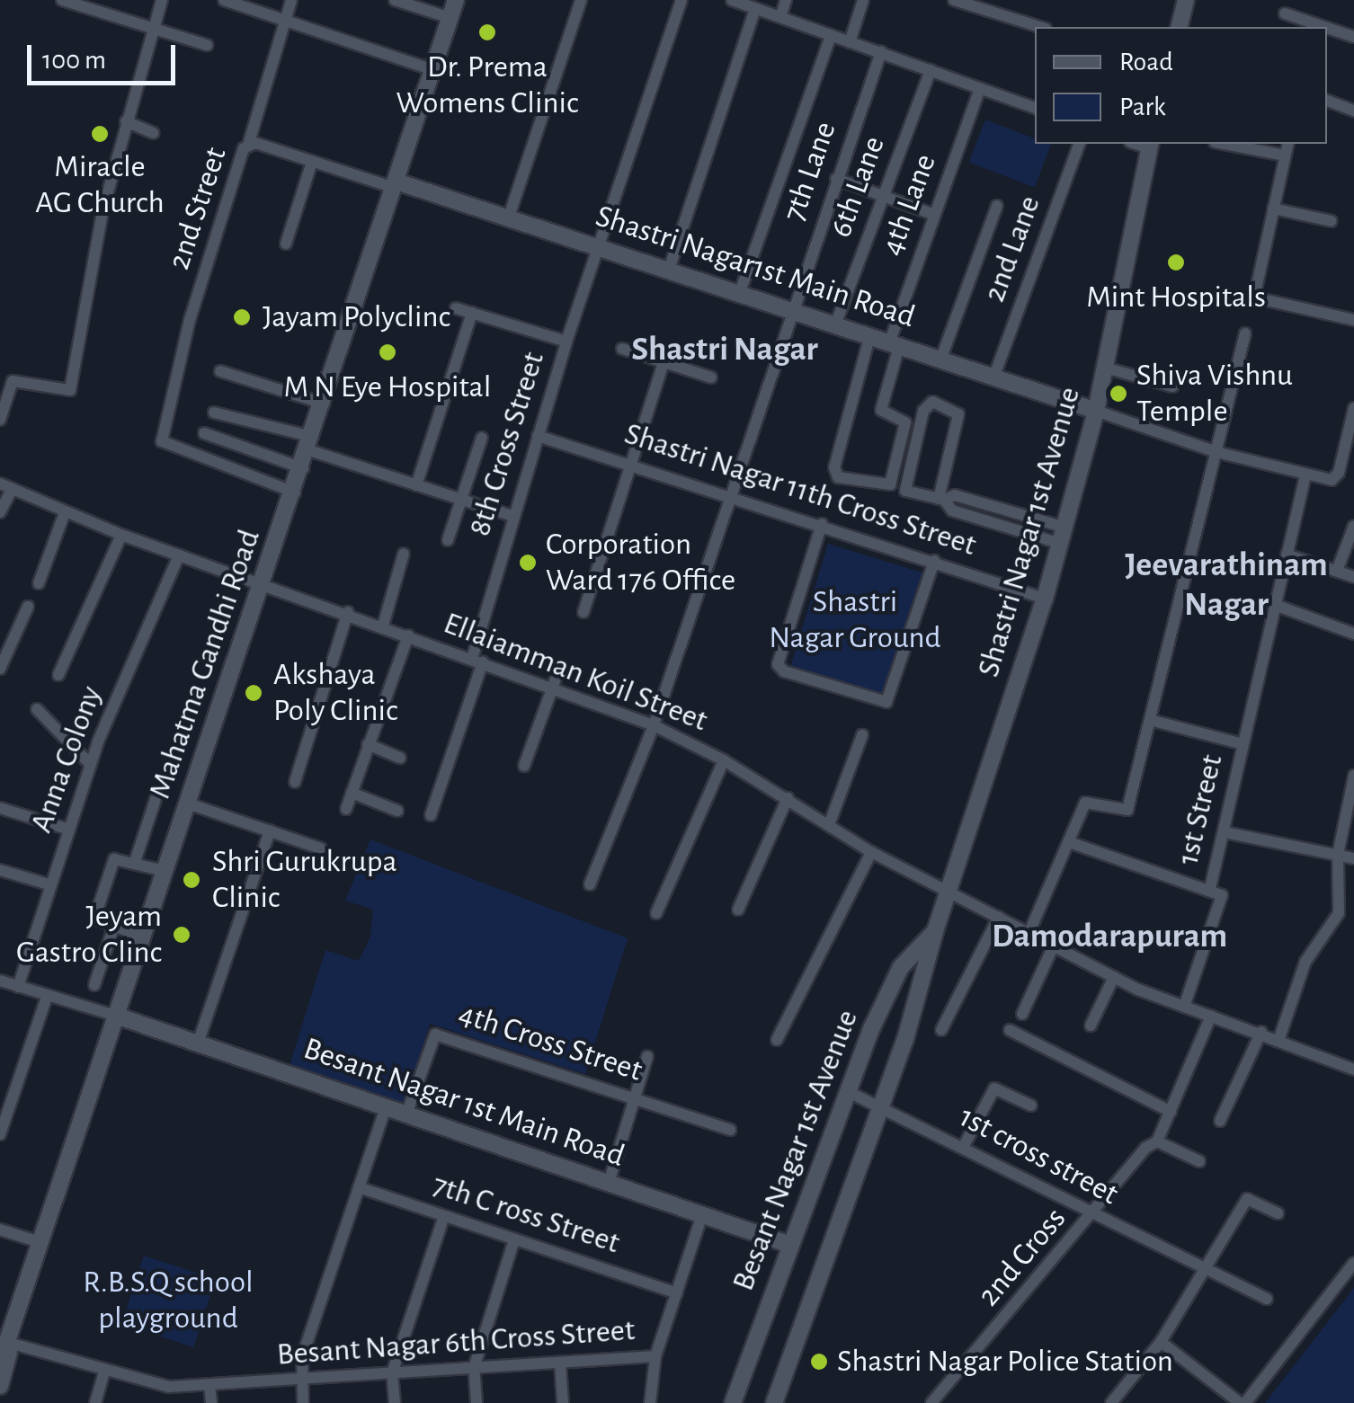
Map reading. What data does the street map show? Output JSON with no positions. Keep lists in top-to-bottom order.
{
  "streets": {
    "street": [
      "7th Lane",
      "6th Lane",
      "4th Lane",
      "2nd Street",
      "2nd Lane",
      "Shastri Nagar1st Main Road",
      "8th Cross Street",
      "Shastri Nagar 11th Cross Street",
      "Shastri Nagar 1st Avenue",
      "Mahatma Gandhi Road",
      "Ellaiamman Koil Street",
      "Anna Colony",
      "1st Street",
      "4th Cross Street",
      "Besant Nagar 1st Main Road",
      "Besant Nagar 1st Avenue",
      "1st cross street",
      "7th C ross Street",
      "2nd Cross",
      "Besant Nagar 6th Cross Street"
    ]
  },
  "crossings": [
    ["7th Lane", "Shastri Nagar1st Main Road"],
    ["7th Lane", "Shastri Nagar 11th Cross Street"],
    ["7th Lane", "Ellaiamman Koil Street"],
    ["6th Lane", "Shastri Nagar1st Main Road"],
    ["4th Lane", "Shastri Nagar1st Main Road"],
    ["2nd Street", "Shastri Nagar1st Main Road"],
    ["2nd Street", "Mahatma Gandhi Road"],
    ["2nd Lane", "Shastri Nagar1st Main Road"],
    ["Shastri Nagar1st Main Road", "8th Cross Street"],
    ["Shastri Nagar1st Main Road", "Shastri Nagar 1st Avenue"],
    ["Shastri Nagar1st Main Road", "Mahatma Gandhi Road"],
    ["8th Cross Street", "Shastri Nagar 11th Cross Street"],
    ["8th Cross Street", "Ellaiamman Koil Street"],
    ["Shastri Nagar 11th Cross Street", "Shastri Nagar 1st Avenue"],
    ["Shastri Nagar 1st Avenue", "Ellaiamman Koil Street"],
    ["Shastri Nagar 1st Avenue", "Besant Nagar 1st Avenue"],
    ["Shastri Nagar 1st Avenue", "1st cross street"],
    ["Mahatma Gandhi Road", "Ellaiamman Koil Street"],
    ["Mahatma Gandhi Road", "Besant Nagar 1st Main Road"],
    ["Mahatma Gandhi Road", "Besant Nagar 6th Cross Street"],
    ["Ellaiamman Koil Street", "Anna Colony"],
    ["4th Cross Street", "Besant Nagar 1st Main Road"],
    ["Besant Nagar 1st Main Road", "Besant Nagar 1st Avenue"],
    ["Besant Nagar 1st Main Road", "Besant Nagar 6th Cross Street"],
    ["Besant Nagar 1st Avenue", "1st cross street"],
    ["1st cross street", "2nd Cross"],
    ["7th C ross Street", "Besant Nagar 6th Cross Street"]
  ],
  "districts": ["Shastri Nagar", "Jeevarathinam Nagar", "Damodarapuram"],
  "parks": ["Shastri Nagar Ground", "R.B.S.Q school playground"],
  "places": [
    "Dr. Prema Womens Clinic",
    "Miracle AG Church",
    "Mint Hospitals",
    "Jayam Polyclinc",
    "M N Eye Hospital",
    "Shiva Vishnu Temple",
    "Corporation Ward 176 Office",
    "Akshaya Poly Clinic",
    "Shri Gurukrupa Clinic",
    "Jeyam Gastro Clinc",
    "Shastri Nagar Police Station"
  ],
  "legend": ["Road", "Park"],
  "scale_bar": "100 m"
}
